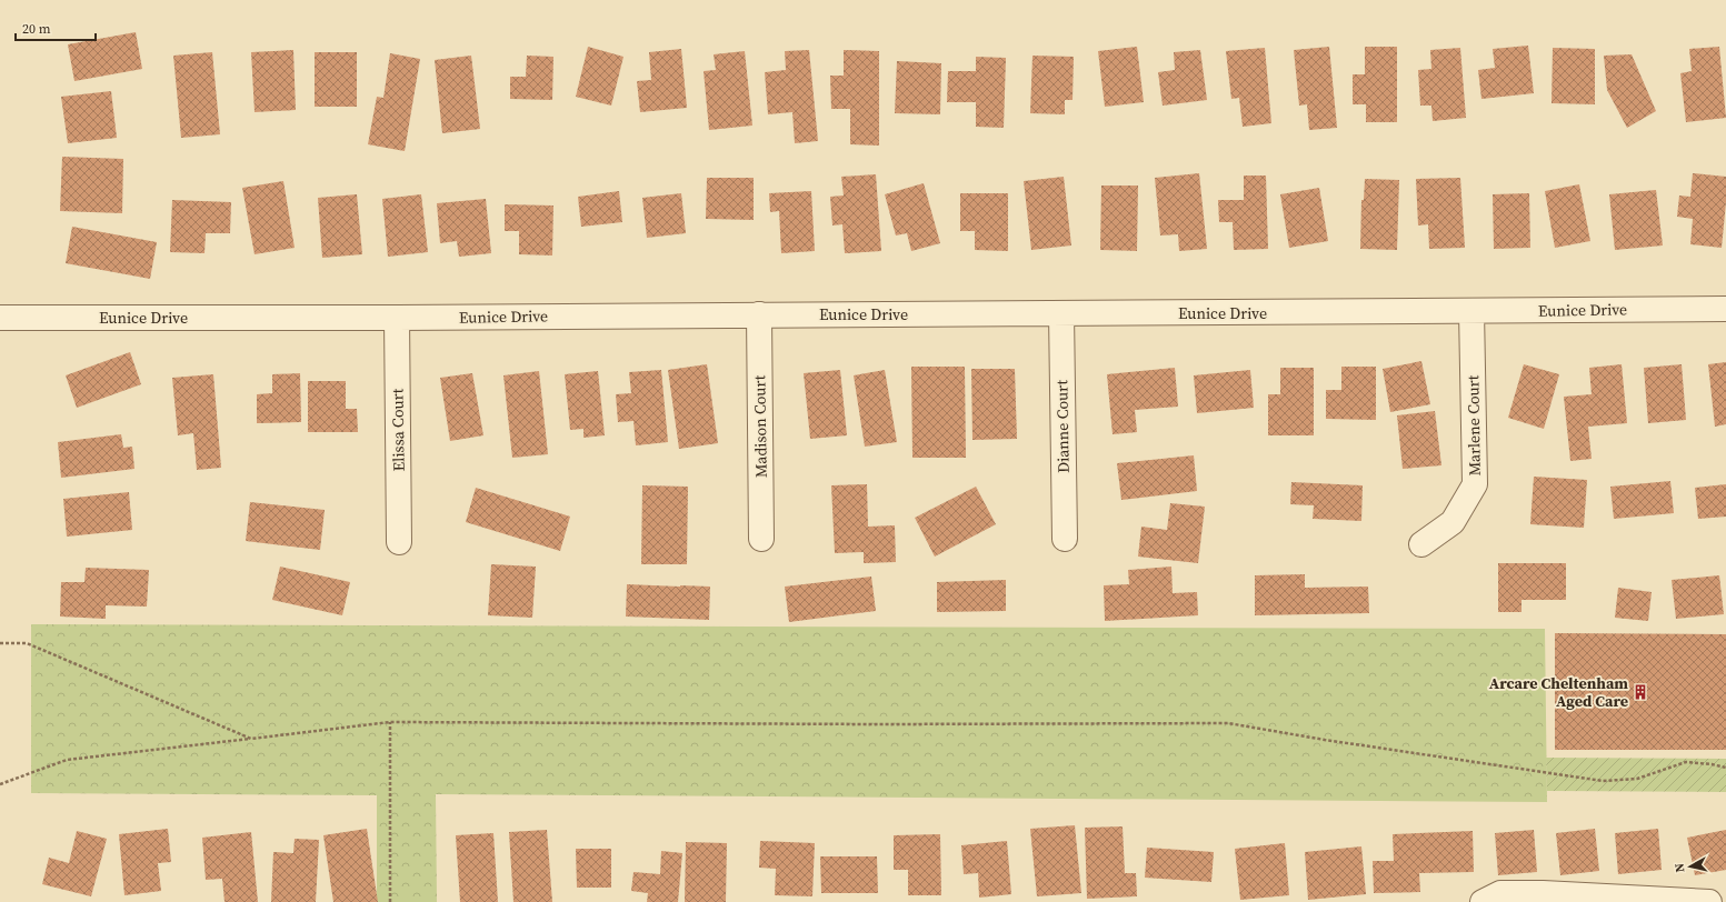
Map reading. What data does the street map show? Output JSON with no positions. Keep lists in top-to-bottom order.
{
  "streets": {
    "street": [
      "Eunice Drive",
      "Marlene Court",
      "Madison Court",
      "Dianne Court",
      "Elissa Court"
    ]
  },
  "crossings": [
    ["Eunice Drive", "Marlene Court"],
    ["Eunice Drive", "Madison Court"],
    ["Eunice Drive", "Dianne Court"],
    ["Eunice Drive", "Elissa Court"]
  ],
  "places": {
    "building": ["Arcare Cheltenham Aged Care"]
  },
  "scale_bar": "20 m",
  "north": "left"
}
